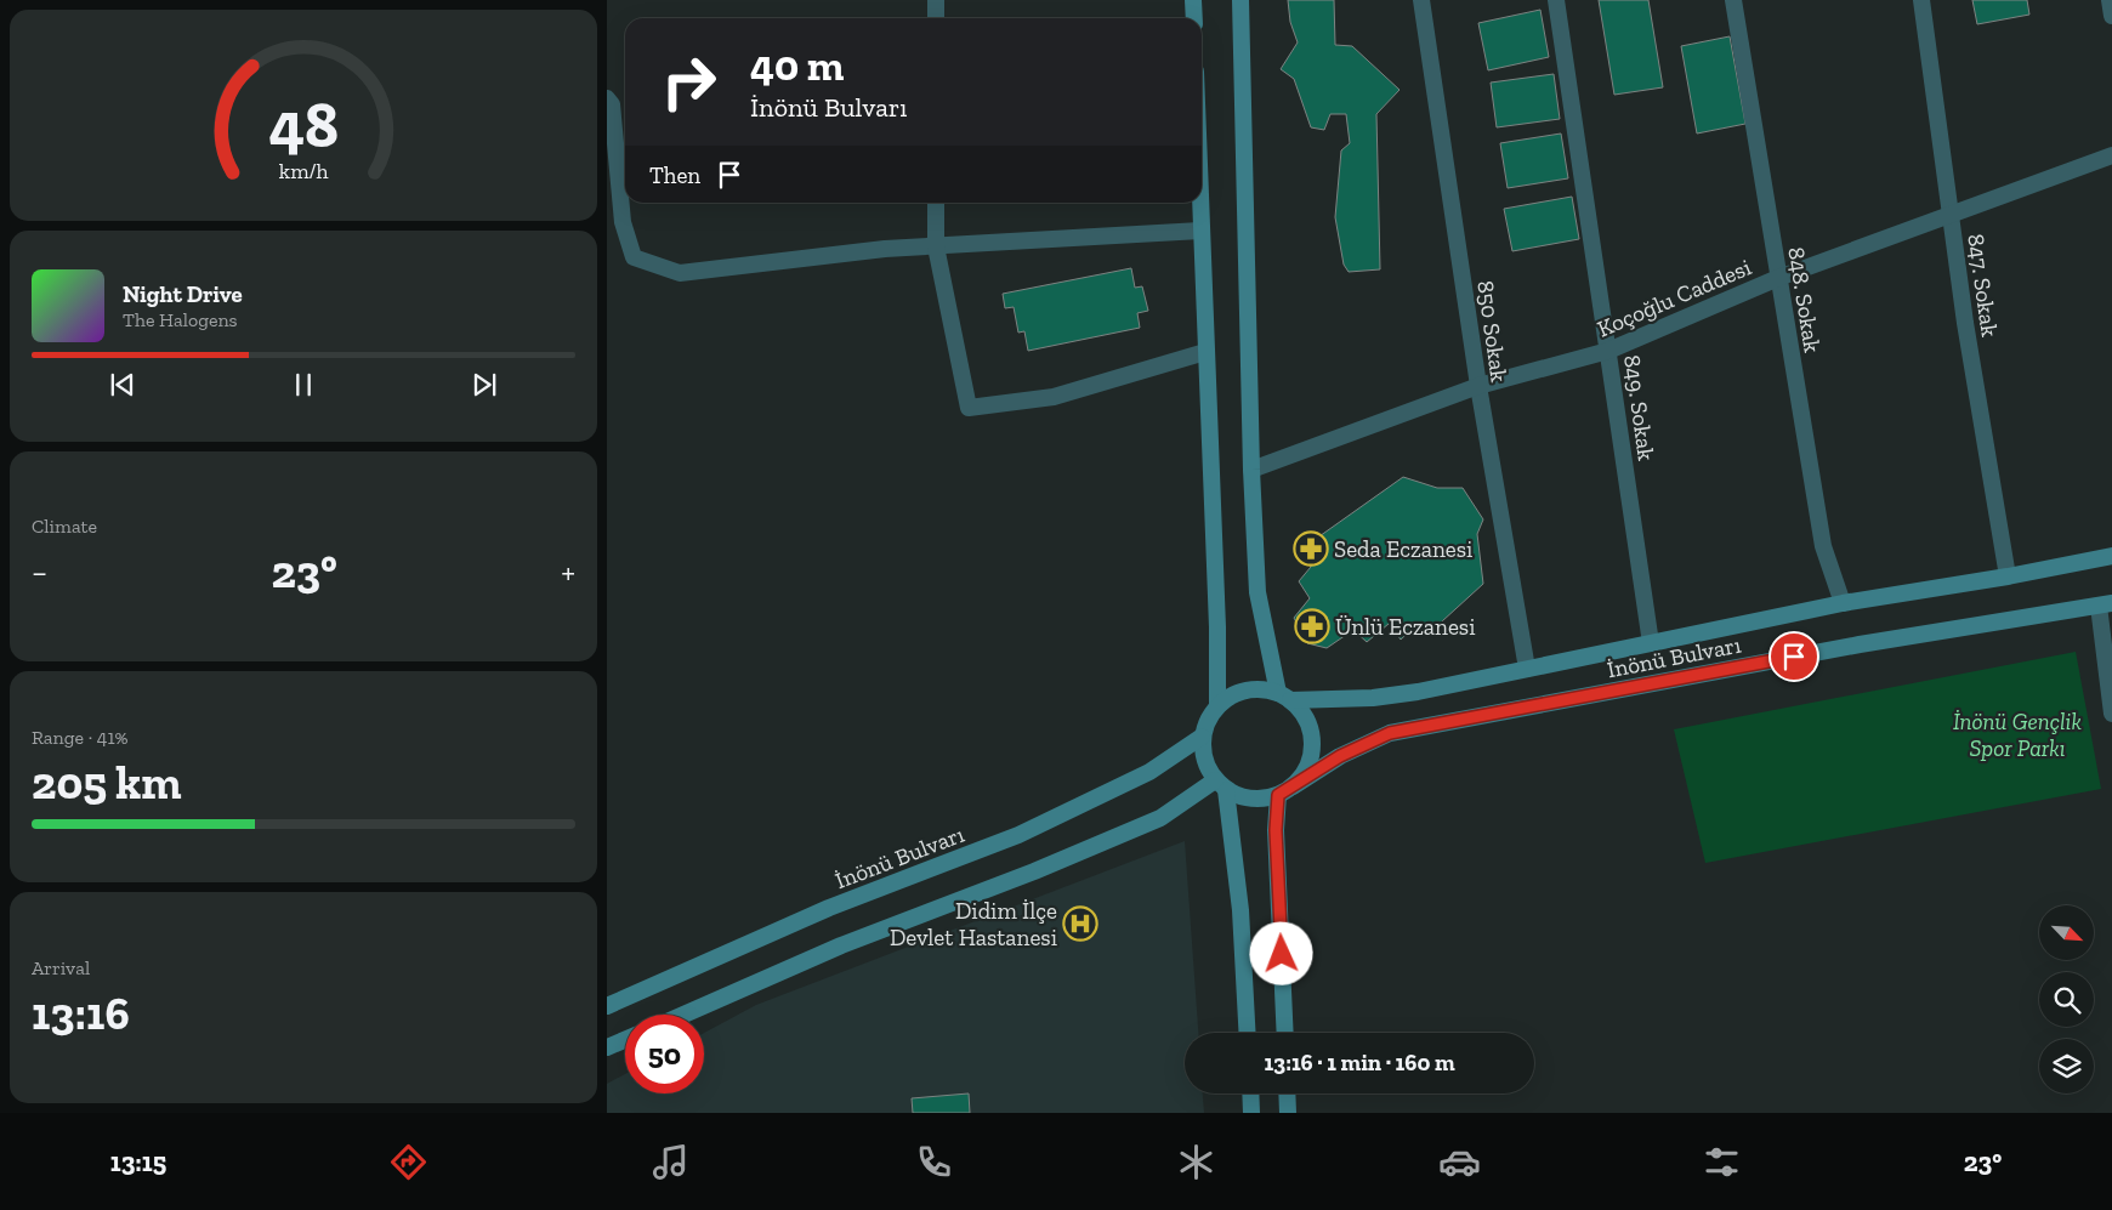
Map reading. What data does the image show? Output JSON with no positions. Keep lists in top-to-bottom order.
{
  "streets": {
    "main road": ["İnönü Bulvarı"],
    "street": [
      "847. Sokak",
      "Koçoğlu Caddesi",
      "848. Sokak",
      "850 Sokak",
      "849. Sokak"
    ]
  },
  "crossings": [
    ["847. Sokak", "Koçoğlu Caddesi"],
    ["847. Sokak", "İnönü Bulvarı"],
    ["Koçoğlu Caddesi", "848. Sokak"],
    ["Koçoğlu Caddesi", "850 Sokak"],
    ["Koçoğlu Caddesi", "849. Sokak"],
    ["848. Sokak", "İnönü Bulvarı"],
    ["850 Sokak", "İnönü Bulvarı"],
    ["849. Sokak", "İnönü Bulvarı"]
  ],
  "parks": ["İnönü Gençlik Spor Parkı"],
  "places": {
    "pharmacy": ["Seda Eczanesi", "Ünlü Eczanesi"],
    "hospital": ["Didim İlçe Devlet Hastanesi"]
  },
  "north": "bottom right",
  "page": {
    "turn": ["40 m", "İnönü Bulvarı"],
    "then": "Then",
    "song": ["Night Drive", "The Halogens"],
    "tile": [
      "Climate",
      ["Range · 41%", "205 km"],
      ["Arrival", "13:16"]
    ],
    "heat": ["−", "23°", "+"],
    "limit": "50",
    "trip": "13:16 · 1 min · 160 m",
    "tabs": ["13:15", "23°"],
    "gauge": ["48", "km/h"]
  }
}
